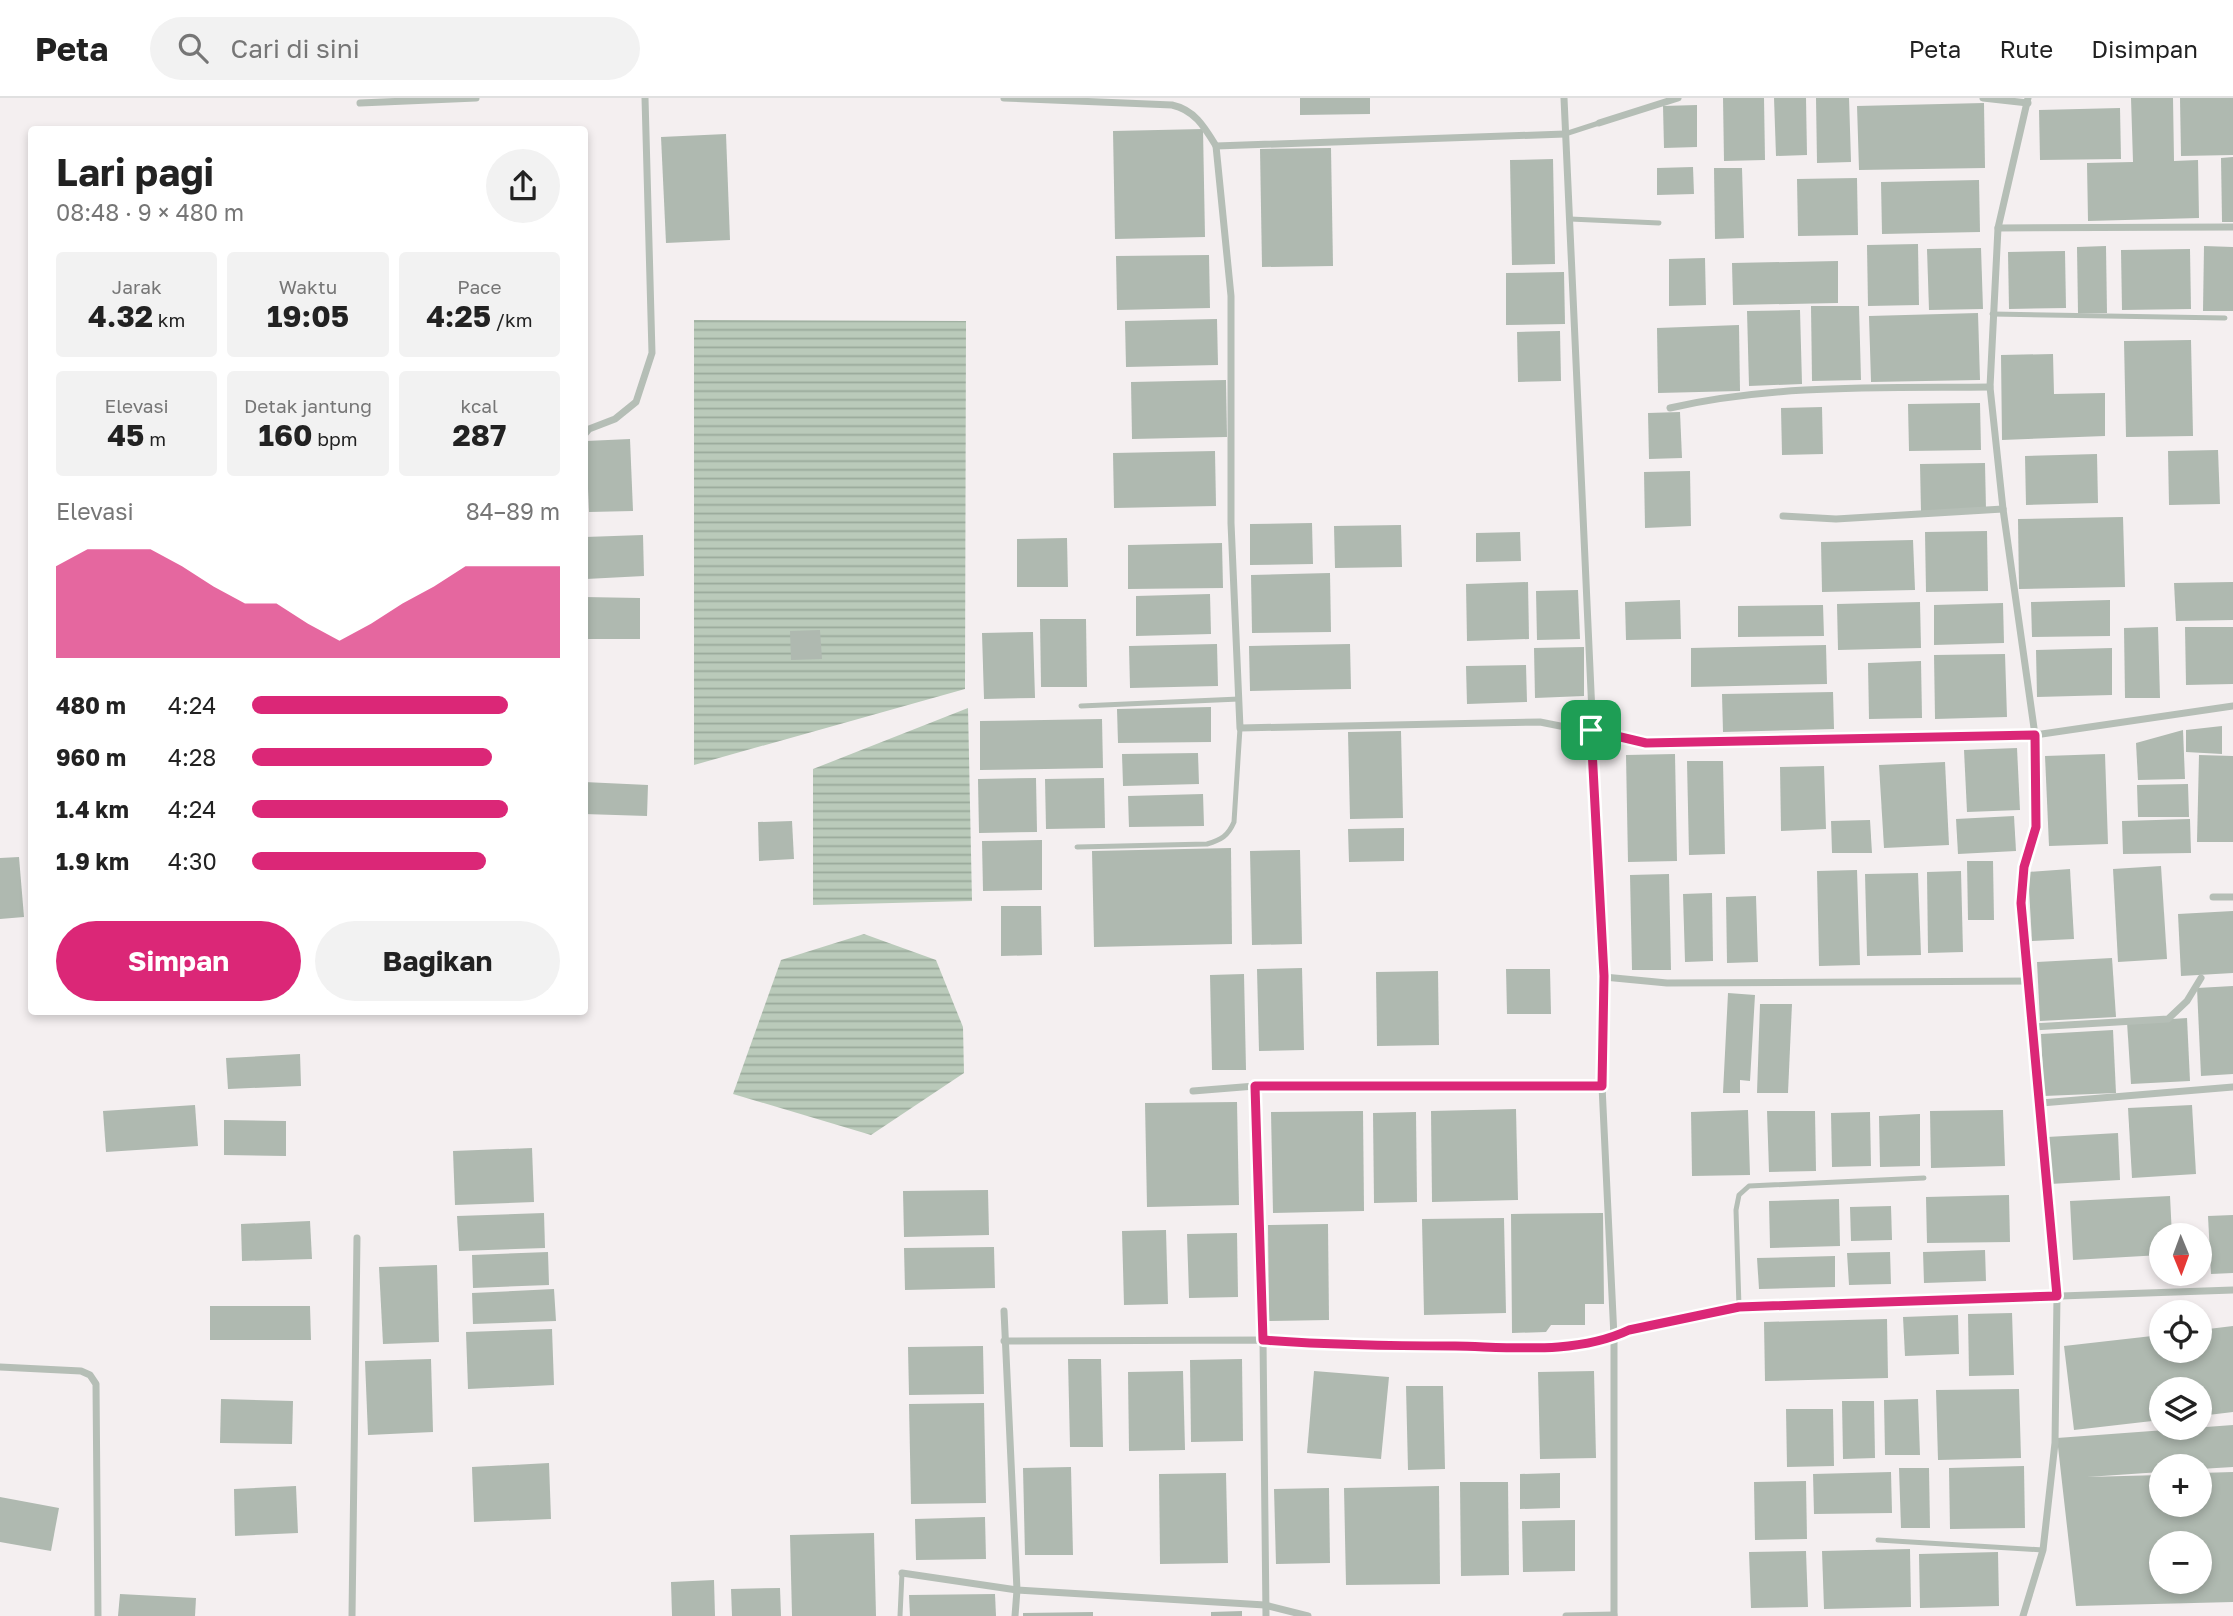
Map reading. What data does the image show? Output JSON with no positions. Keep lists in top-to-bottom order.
{
  "north": "bottom",
  "page": {
    "header": "Peta",
    "search": "Cari di sini",
    "nav": ["Peta", "Rute", "Disimpan"],
    "heading": ["Lari pagi", "08:48 · 9 × 480 m"],
    "stats": [
      ["Jarak", "4.32 km"],
      ["Waktu", "19:05"],
      ["Pace", "4:25 /km"],
      ["Elevasi", "45 m"],
      ["Detak jantung", "160 bpm"],
      ["kcal", "287"]
    ],
    "chart": ["Elevasi", "84–89 m"],
    "list": [
      {
        "name": "480 m",
        "note": "4:24"
      },
      {
        "name": "960 m",
        "note": "4:28"
      },
      {
        "name": "1.4 km",
        "note": "4:24"
      },
      {
        "name": "1.9 km",
        "note": "4:30"
      }
    ],
    "buttons": ["Simpan", "Bagikan"],
    "map_buttons": ["+", "−"]
  }
}
